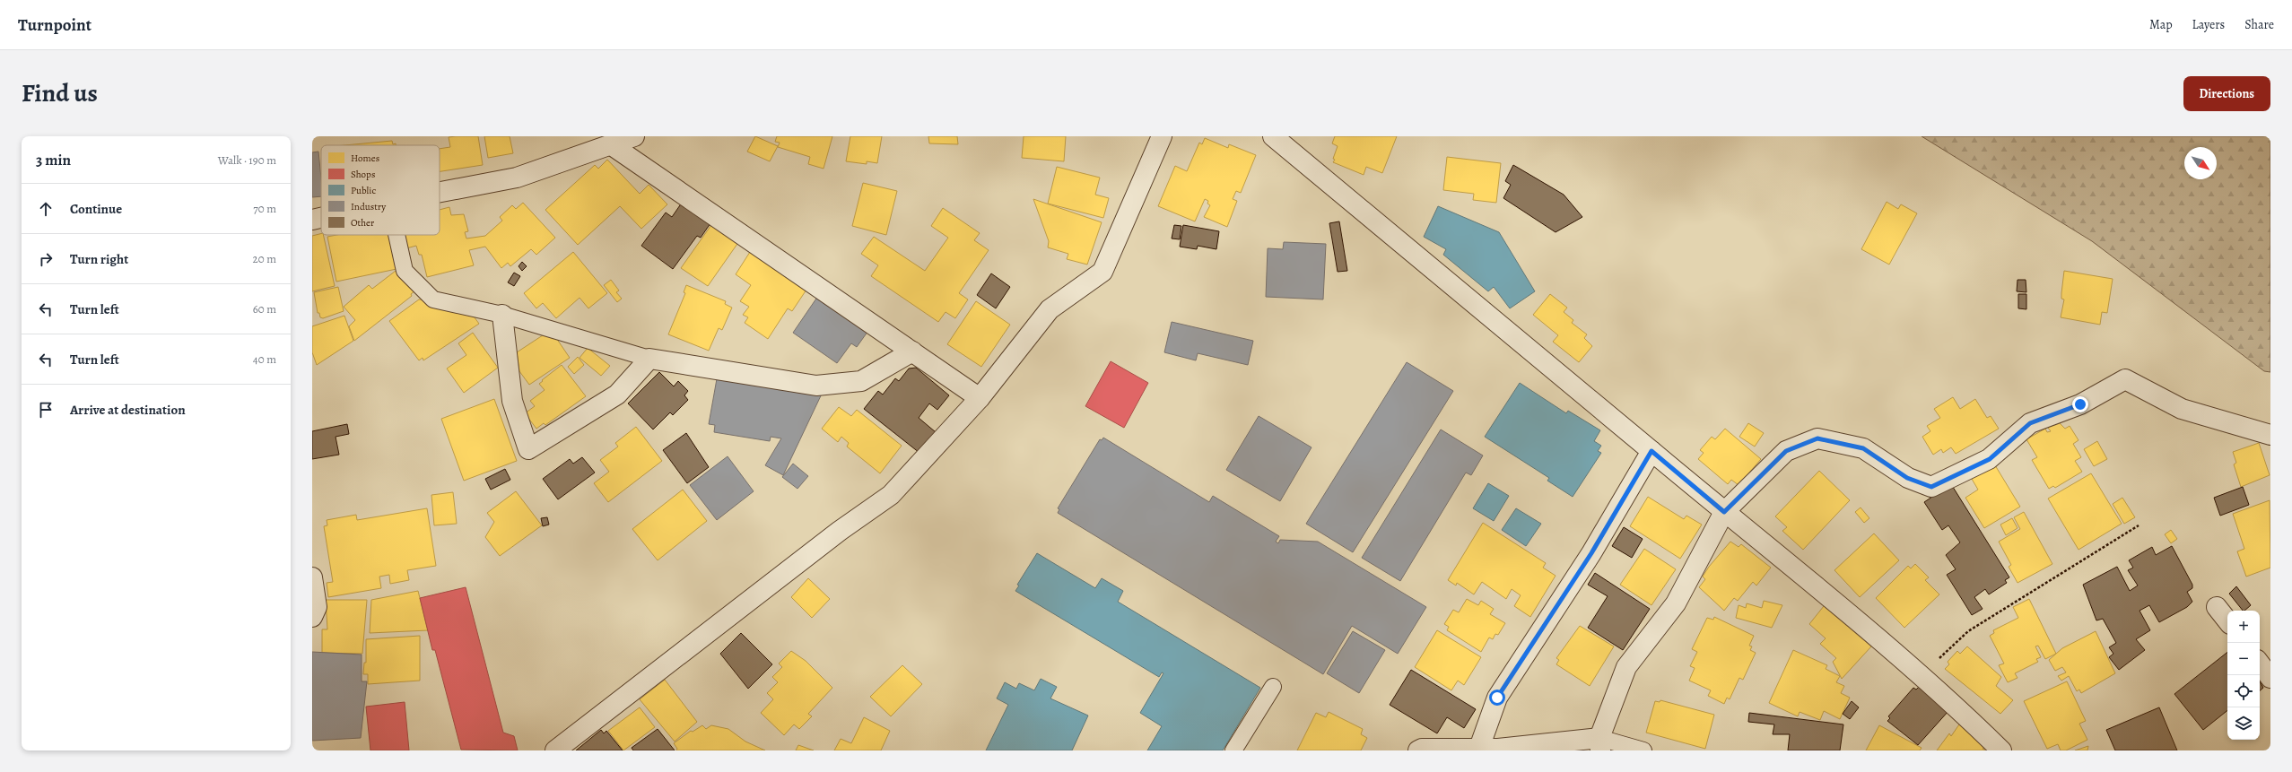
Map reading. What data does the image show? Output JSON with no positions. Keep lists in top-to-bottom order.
{
  "legend": [
    "Homes",
    "Shops",
    "Public",
    "Industry",
    "Other"
  ],
  "north": "bottom right",
  "page": {
    "header": "Turnpoint",
    "nav": ["Map", "Layers", "Share"],
    "title": "Find us",
    "buttons": "Directions",
    "heading": ["3 min", "Walk · 190 m"],
    "list": [
      ["Continue", "70 m"],
      ["Turn right", "20 m"],
      ["Turn left", "60 m"],
      ["Turn left", "40 m"],
      "Arrive at destination"
    ],
    "map_buttons": ["+", "−"]
  }
}
